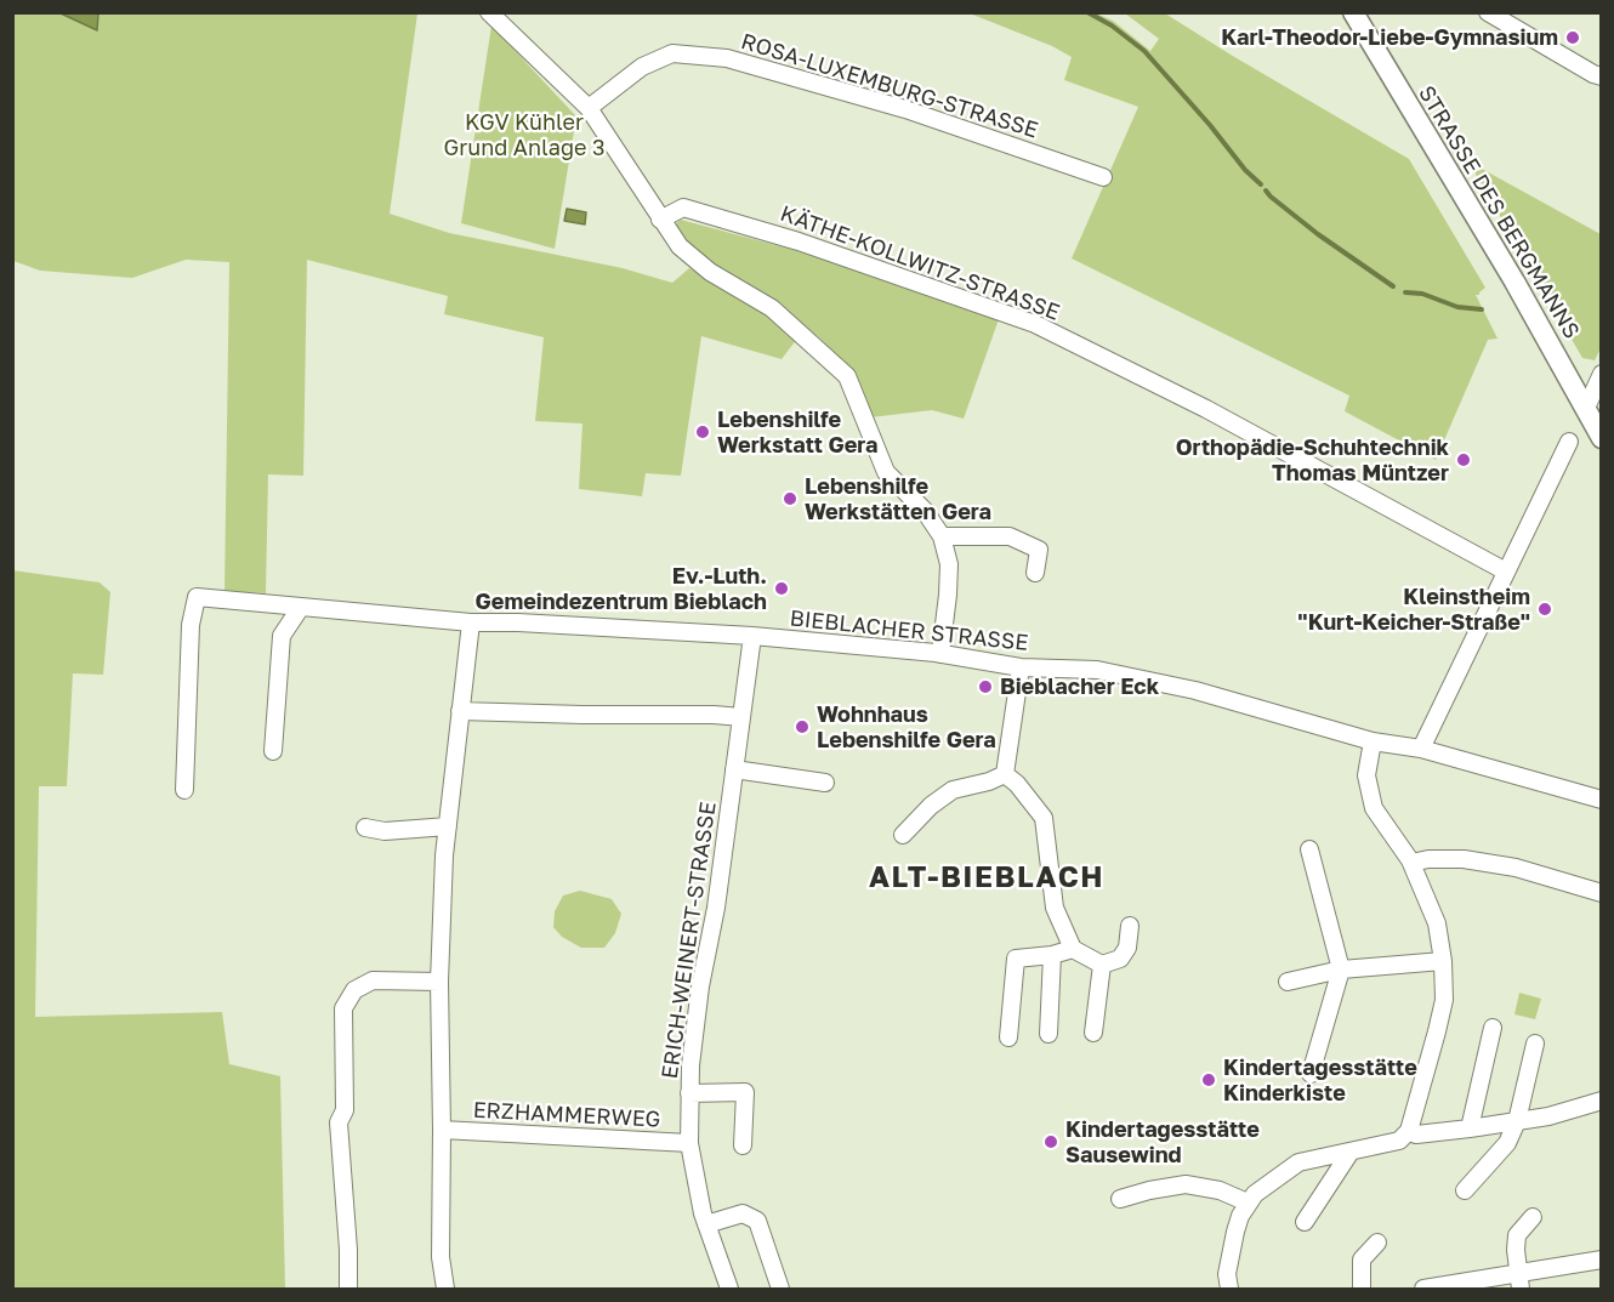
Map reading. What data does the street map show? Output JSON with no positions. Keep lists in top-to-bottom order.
{
  "streets": {
    "main road": ["STRASSE DES BERGMANNS"],
    "street": [
      "ROSA-LUXEMBURG-STRASSE",
      "KÄTHE-KOLLWITZ-STRASSE",
      "BIEBLACHER STRASSE",
      "ERICH-WEINERT-STRASSE",
      "ERZHAMMERWEG"
    ]
  },
  "crossings": [
    ["BIEBLACHER STRASSE", "ERICH-WEINERT-STRASSE"],
    ["ERICH-WEINERT-STRASSE", "ERZHAMMERWEG"]
  ],
  "districts": ["ALT-BIEBLACH"],
  "parks": ["KGV Kühler Grund Anlage 3"],
  "places": [
    "Karl-Theodor-Liebe-Gymnasium",
    "Lebenshilfe Werkstatt Gera",
    "Orthopädie-Schuhtechnik Thomas Müntzer",
    "Lebenshilfe Werkstätten Gera",
    "Ev.-Luth. Gemeindezentrum Bieblach",
    "Kleinstheim \"Kurt-Keicher-Straße\"",
    "Bieblacher Eck",
    "Wohnhaus Lebenshilfe Gera",
    "Kindertagesstätte Kinderkiste",
    "Kindertagesstätte Sausewind"
  ]
}
